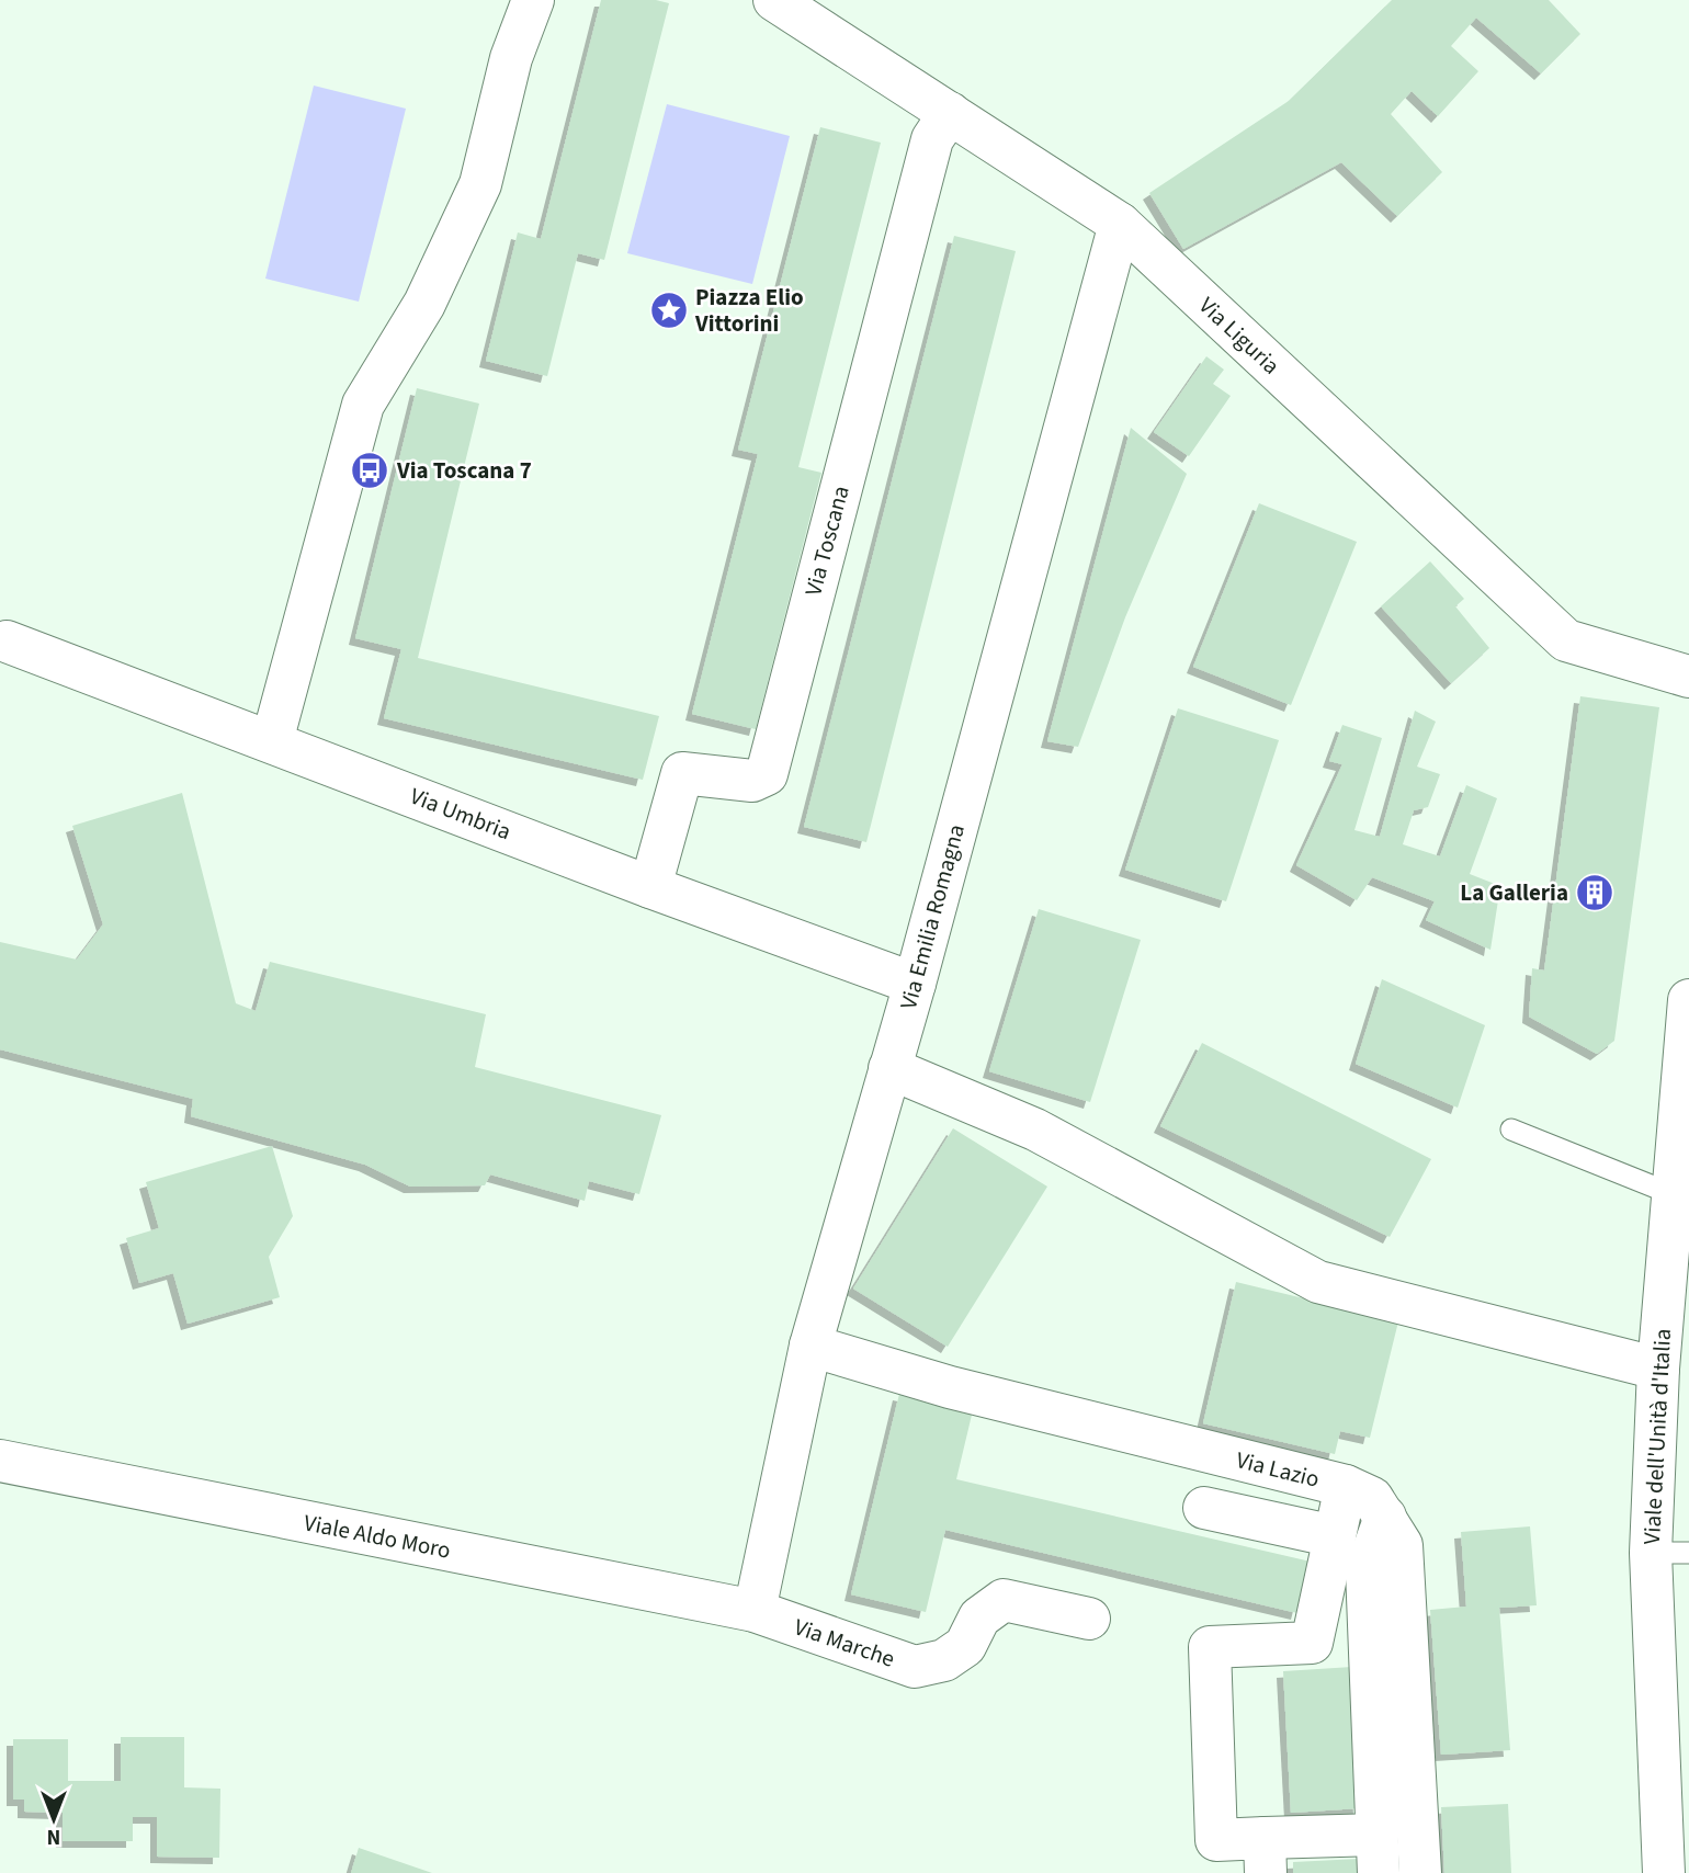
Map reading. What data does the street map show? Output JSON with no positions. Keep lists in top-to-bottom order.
{
  "streets": {
    "street": [
      "Via Liguria",
      "Via Toscana",
      "Via Umbria",
      "Via Emilia Romagna",
      "Viale dell'Unità d'Italia",
      "Via Lazio",
      "Viale Aldo Moro",
      "Via Marche"
    ]
  },
  "crossings": [
    ["Via Liguria", "Via Toscana"],
    ["Via Liguria", "Via Emilia Romagna"],
    ["Via Toscana", "Via Umbria"],
    ["Via Umbria", "Via Emilia Romagna"],
    ["Via Emilia Romagna", "Via Lazio"],
    ["Via Emilia Romagna", "Viale Aldo Moro"],
    ["Via Emilia Romagna", "Via Marche"],
    ["Viale Aldo Moro", "Via Marche"]
  ],
  "places": {
    "place": ["Piazza Elio Vittorini"],
    "bus stop": ["Via Toscana 7"],
    "building": ["La Galleria"]
  },
  "north": "bottom"
}
